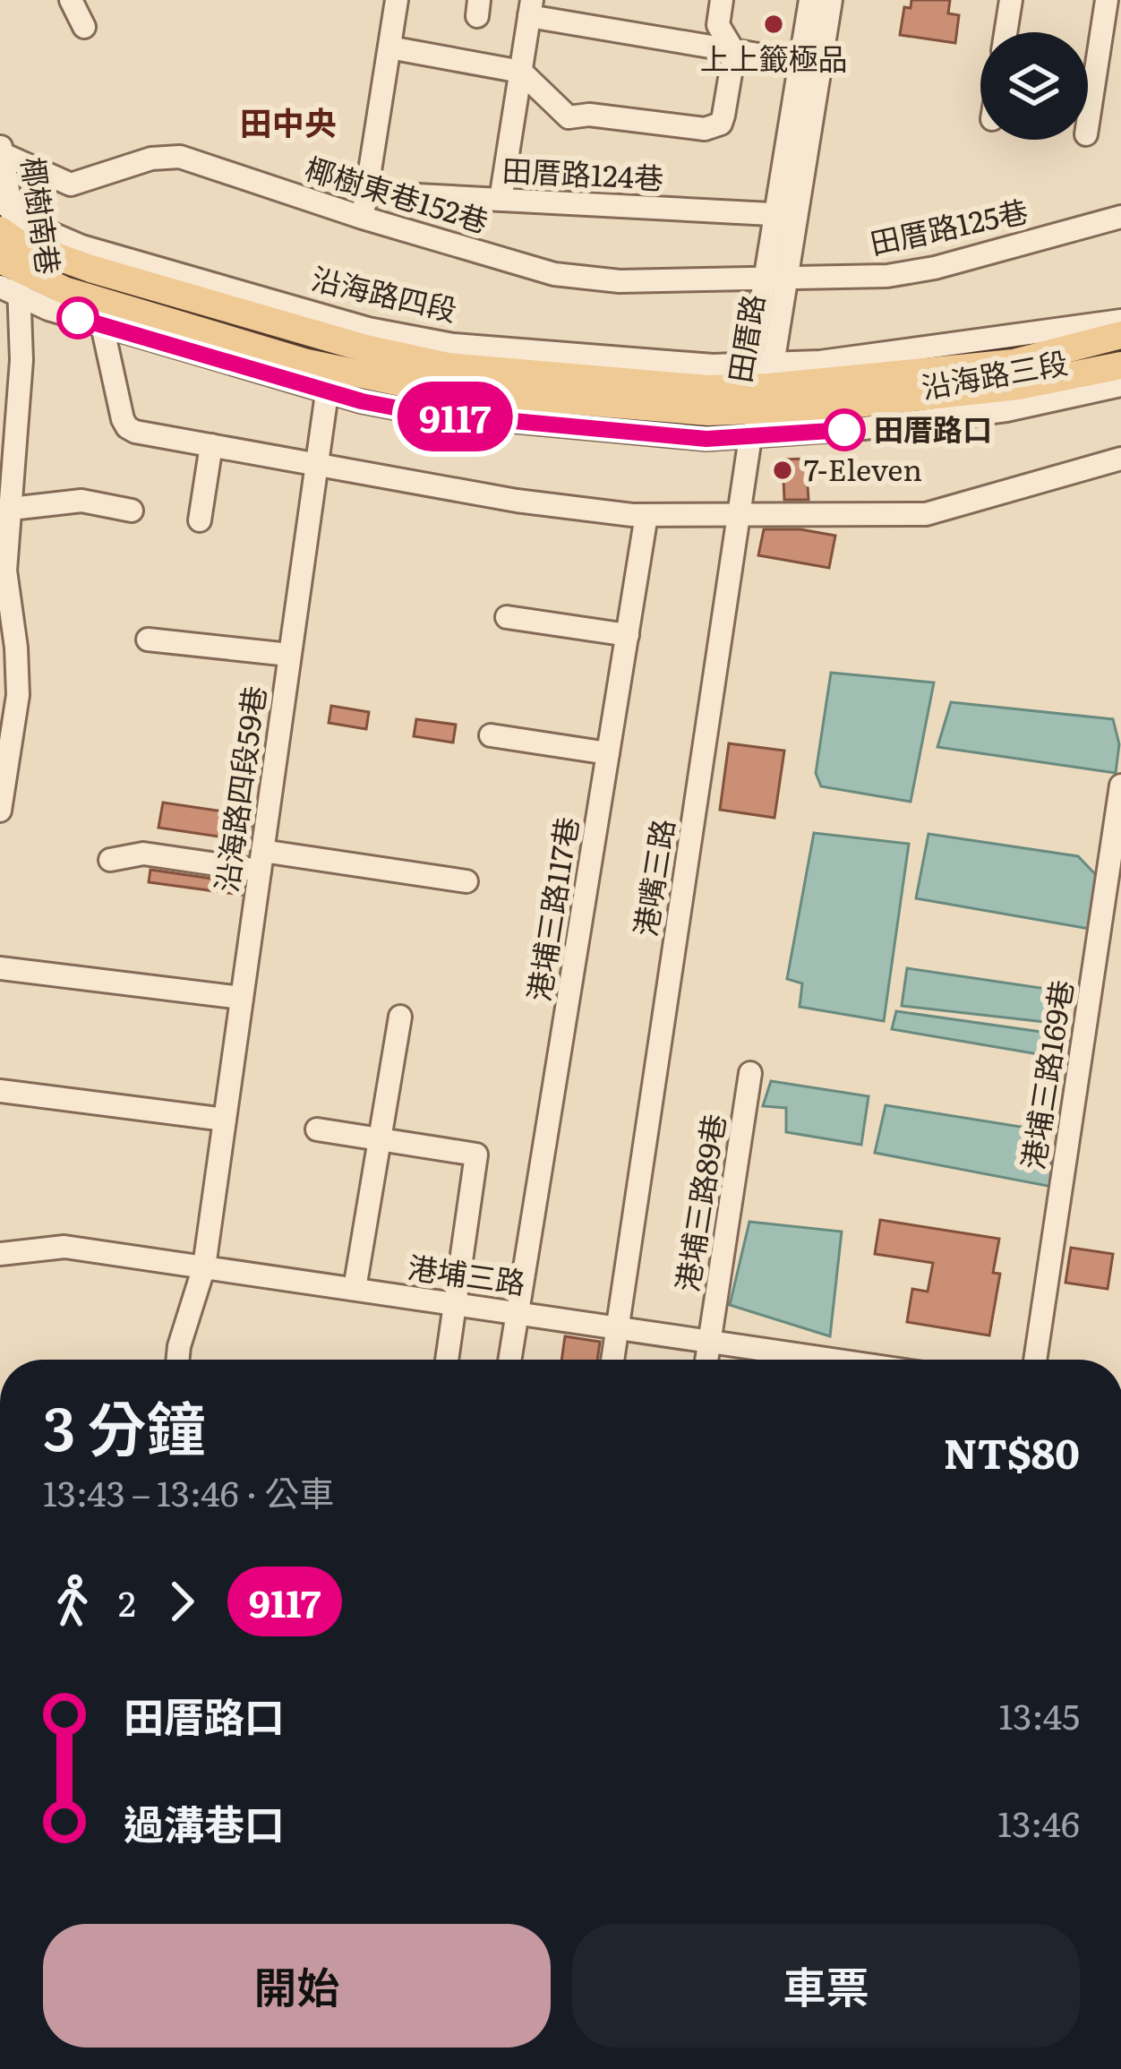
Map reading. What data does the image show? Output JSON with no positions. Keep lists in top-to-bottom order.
{
  "streets": {
    "main road": ["沿海路四段", "沿海路三段"],
    "street": [
      "田厝路124巷",
      "椰樹東巷152巷",
      "椰樹南巷",
      "田厝路125巷",
      "田厝路",
      "沿海路四段59巷",
      "港嘴三路",
      "港埔三路117巷",
      "港埔三路169巷",
      "港埔三路89巷",
      "港埔三路"
    ]
  },
  "crossings": [
    ["田厝路124巷", "田厝路"],
    ["椰樹東巷152巷", "椰樹南巷"],
    ["椰樹東巷152巷", "田厝路125巷"],
    ["椰樹東巷152巷", "田厝路"],
    ["椰樹南巷", "沿海路四段"],
    ["田厝路125巷", "田厝路"],
    ["沿海路四段", "田厝路"],
    ["沿海路四段", "沿海路三段"],
    ["沿海路四段", "沿海路四段59巷"],
    ["沿海路四段", "港嘴三路"],
    ["田厝路", "沿海路三段"],
    ["田厝路", "港嘴三路"],
    ["沿海路三段", "港嘴三路"],
    ["沿海路四段59巷", "港埔三路"],
    ["港嘴三路", "港埔三路"],
    ["港埔三路117巷", "港埔三路"],
    ["港埔三路89巷", "港埔三路"]
  ],
  "districts": ["田中央"],
  "places": ["上上籤極品", "田厝路口", "7-Eleven"],
  "lines": ["bus line 9117"],
  "page": {
    "on_map": "9117",
    "heading": ["3 分鐘", "13:43 – 13:46 · 公車", "NT$80"],
    "legs": ["2", "9117"],
    "list": [
      {
        "name": "田厝路口",
        "value": "13:45"
      },
      {
        "name": "過溝巷口",
        "value": "13:46"
      }
    ],
    "buttons": ["開始", "車票"]
  }
}
